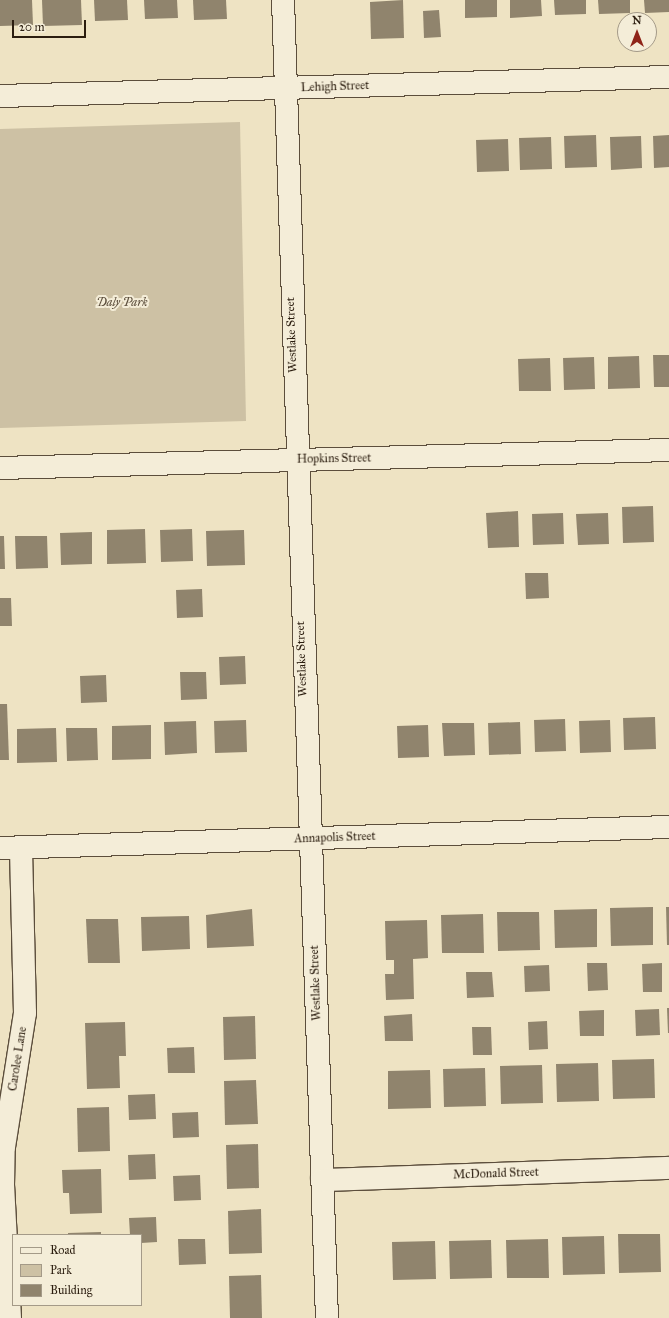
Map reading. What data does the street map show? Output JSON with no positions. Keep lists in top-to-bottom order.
{
  "streets": {
    "street": [
      "Lehigh Street",
      "Westlake Street",
      "Hopkins Street",
      "Annapolis Street",
      "Carolee Lane",
      "McDonald Street"
    ]
  },
  "crossings": [
    ["Lehigh Street", "Westlake Street"],
    ["Westlake Street", "Hopkins Street"],
    ["Westlake Street", "Annapolis Street"],
    ["Westlake Street", "McDonald Street"],
    ["Annapolis Street", "Carolee Lane"]
  ],
  "parks": ["Daly Park"],
  "legend": ["Road", "Park", "Building"],
  "scale_bar": "20 m",
  "north": "top"
}
